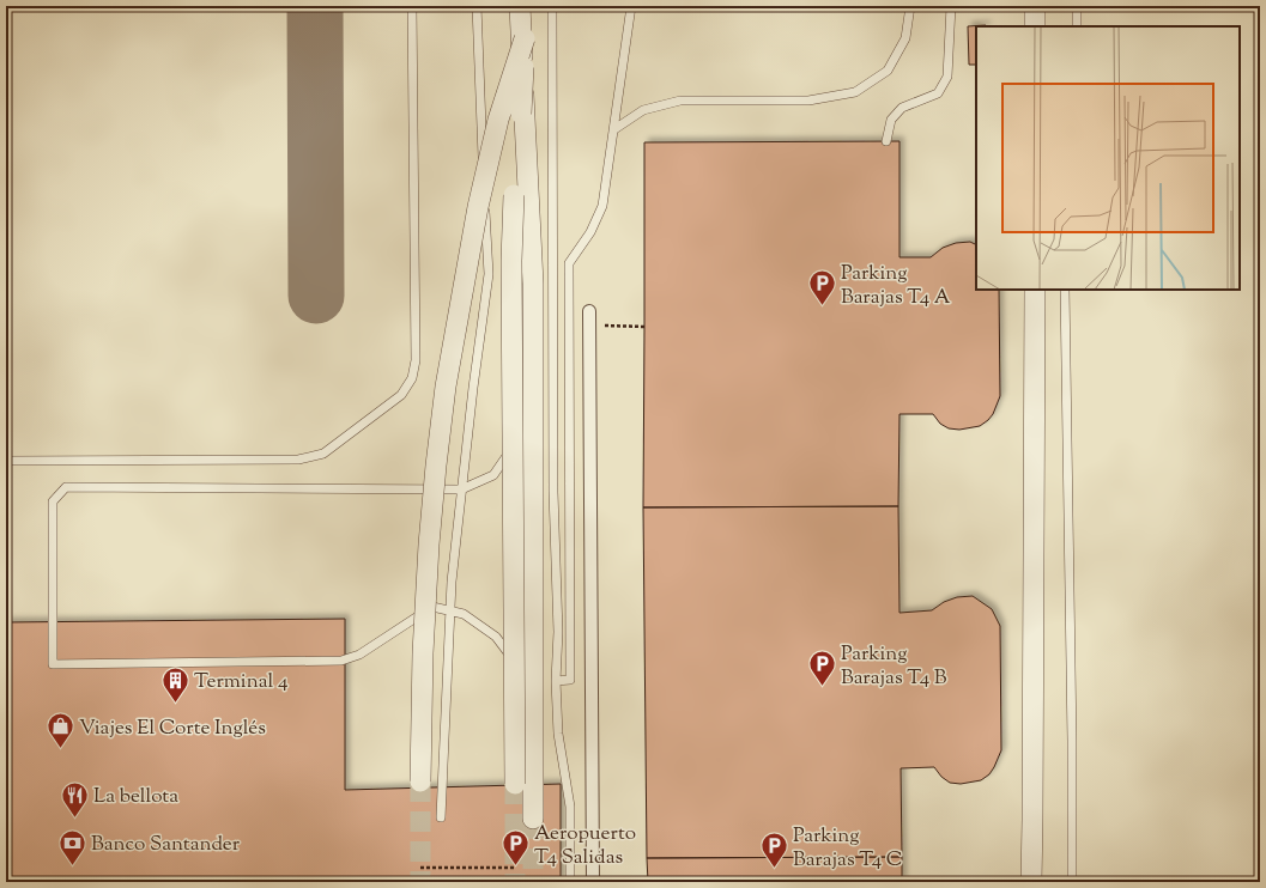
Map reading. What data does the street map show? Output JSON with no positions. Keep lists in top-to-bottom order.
{
  "places": {
    "parking": [
      "Parking Barajas T4 A",
      "Parking Barajas T4 B",
      "Aeropuerto T4 Salidas",
      "Parking Barajas T4 C"
    ],
    "building": ["Terminal 4"],
    "shop": ["Viajes El Corte Inglés"],
    "restaurant": ["La bellota"],
    "bank": ["Banco Santander"]
  }
}
